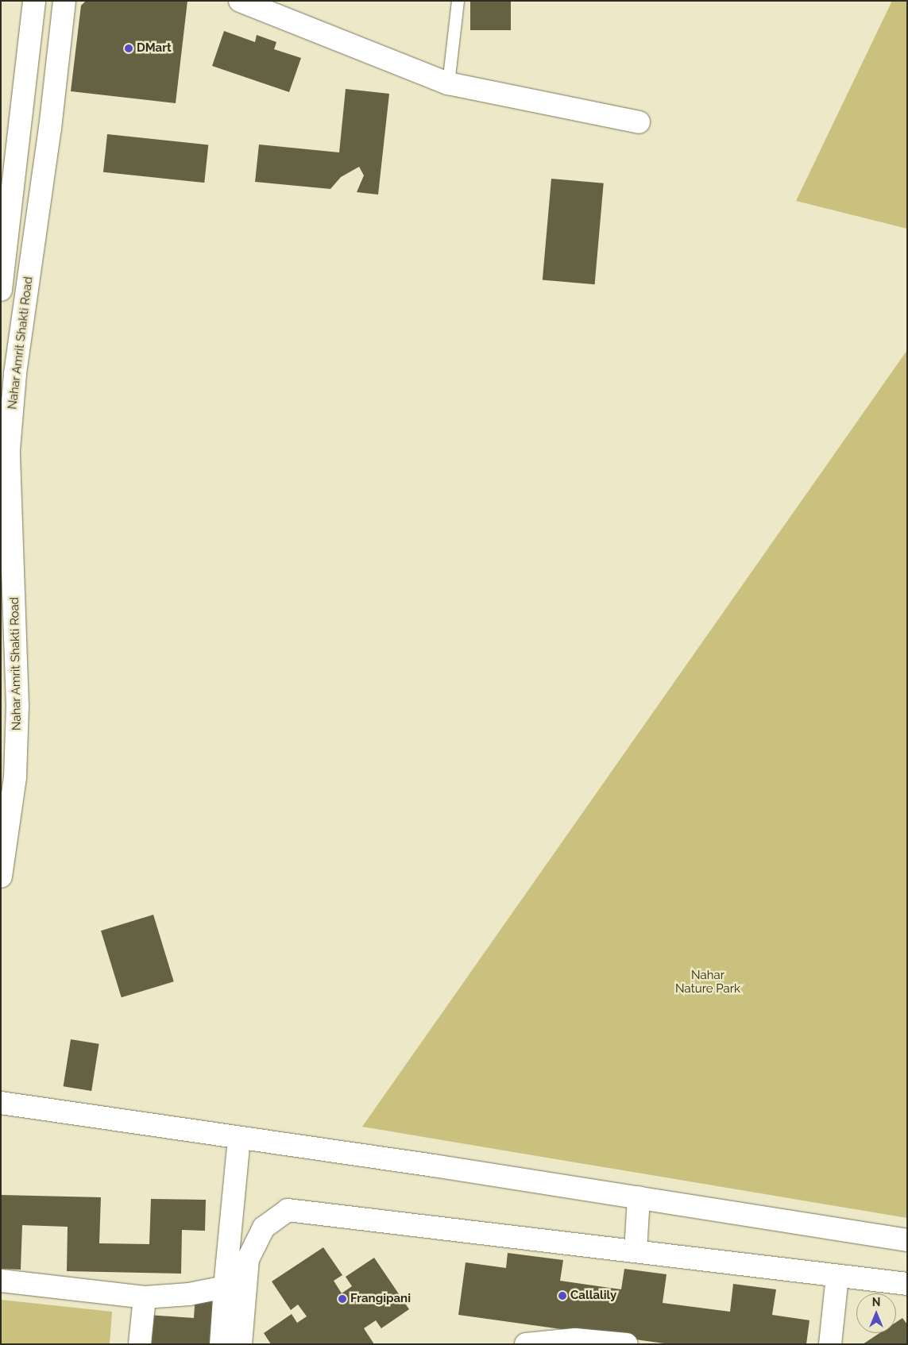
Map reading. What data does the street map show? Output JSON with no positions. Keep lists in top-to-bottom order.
{
  "streets": {
    "street": ["Nahar Amrit Shakti Road"]
  },
  "parks": ["Nahar Nature Park"],
  "places": ["DMart", "Callalily", "Frangipani"],
  "north": "top"
}
